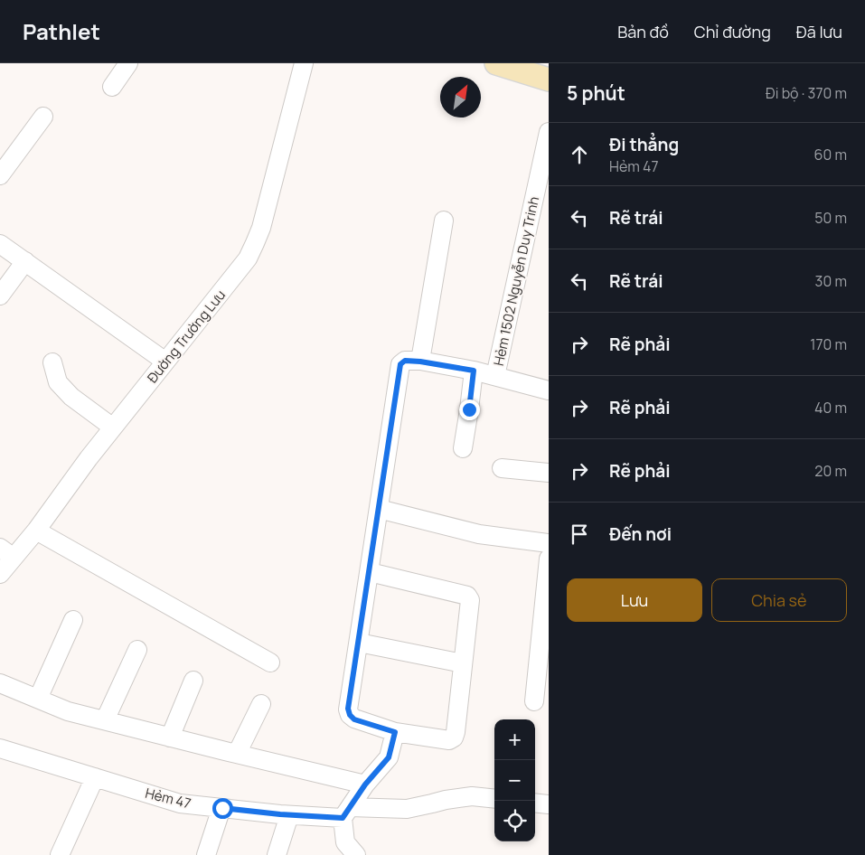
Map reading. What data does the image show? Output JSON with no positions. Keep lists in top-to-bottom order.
{
  "streets": {
    "street": ["Hẻm 1502 Nguyễn Duy Trinh", "Đường Trường Lưu", "Hẻm 47"]
  },
  "north": "top right",
  "page": {
    "header": "Pathlet",
    "nav": ["Bản đồ", "Chỉ đường", "Đã lưu"],
    "heading": ["5 phút", "Đi bộ · 370 m"],
    "list": [
      ["Đi thẳng", "Hẻm 47", "60 m"],
      ["Rẽ trái", "50 m"],
      ["Rẽ trái", "30 m"],
      ["Rẽ phải", "170 m"],
      ["Rẽ phải", "40 m"],
      ["Rẽ phải", "20 m"],
      "Đến nơi"
    ],
    "buttons": ["Lưu", "Chia sẻ"],
    "map_buttons": ["+", "−"]
  }
}
